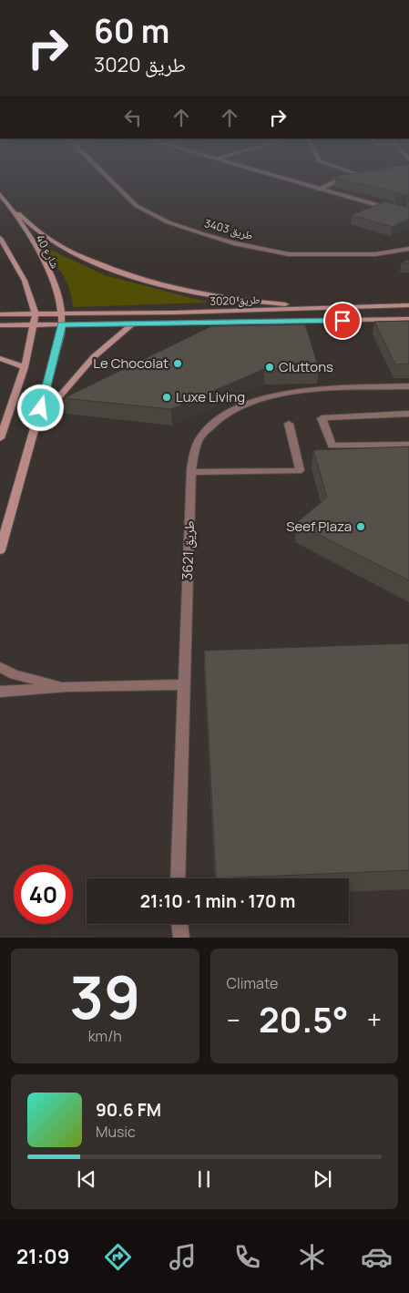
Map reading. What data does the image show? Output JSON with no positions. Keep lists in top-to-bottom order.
{
  "streets": {
    "street": [
      "طريق 3403",
      "شارع 40",
      "طريق 3020",
      "طريق 3621"
    ]
  },
  "crossings": [
    ["شارع 40", "طريق 3020"]
  ],
  "places": [
    "Le Chocolat",
    "Cluttons",
    "Luxe Living",
    "Seef Plaza"
  ],
  "page": {
    "turn": ["60 m", "طريق 3020"],
    "limit": "40",
    "trip": "21:10 · 1 min · 170 m",
    "tile": [
      ["39", "km/h"],
      "Climate"
    ],
    "heat": ["−", "20.5°", "+"],
    "song": ["90.6 FM", "Music"],
    "tabs": "21:09"
  }
}
